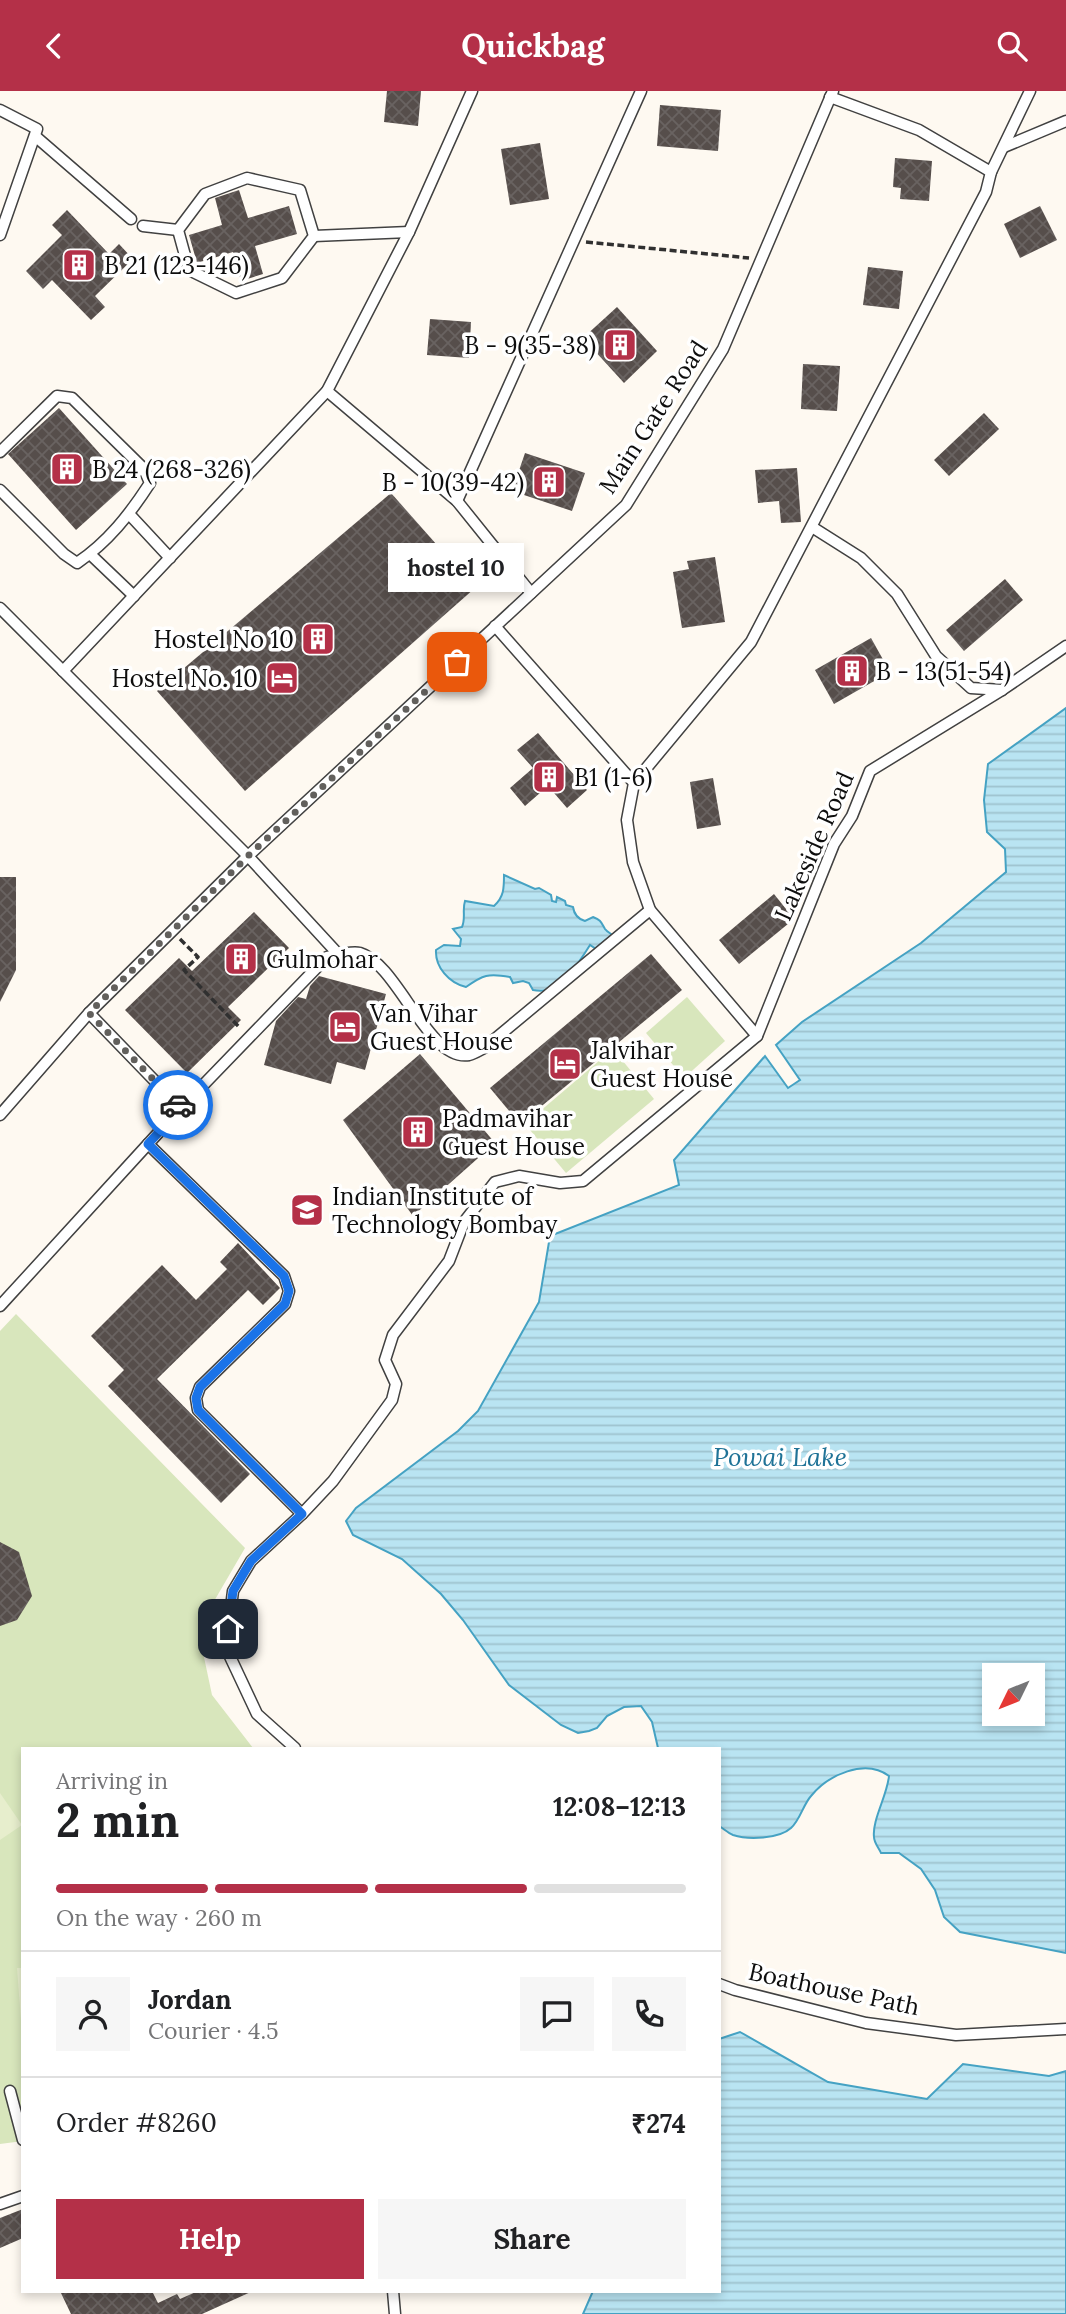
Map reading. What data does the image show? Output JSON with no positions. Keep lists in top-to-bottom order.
{
  "streets": {
    "lane": ["Main Gate Road", "Lakeside Road", "Boathouse Path"]
  },
  "water": ["Powai Lake"],
  "places": {
    "building": [
      "B 21 (123-146)",
      "B - 9(35-38)",
      "B 24 (268-326)",
      "B - 10(39-42)",
      "Hostel No 10",
      "B - 13(51-54)",
      "B1 (1-6)",
      "Gulmohar",
      "Padmavihar Guest House"
    ],
    "other": ["hostel 10"],
    "hotel": ["Hostel No. 10", "Van Vihar Guest House", "Jalvihar Guest House"],
    "school or university": ["Indian Institute of Technology Bombay"]
  },
  "north": "bottom left",
  "page": {
    "header": "Quickbag",
    "bubble": "hostel 10",
    "heading": ["2 min", "Arriving in", "12:08–12:13"],
    "panel": [
      "Jordan",
      "Courier · 4.5",
      "Order #8260",
      "₹274"
    ],
    "bar": "On the way · 260 m",
    "buttons": ["Help", "Share"]
  }
}
